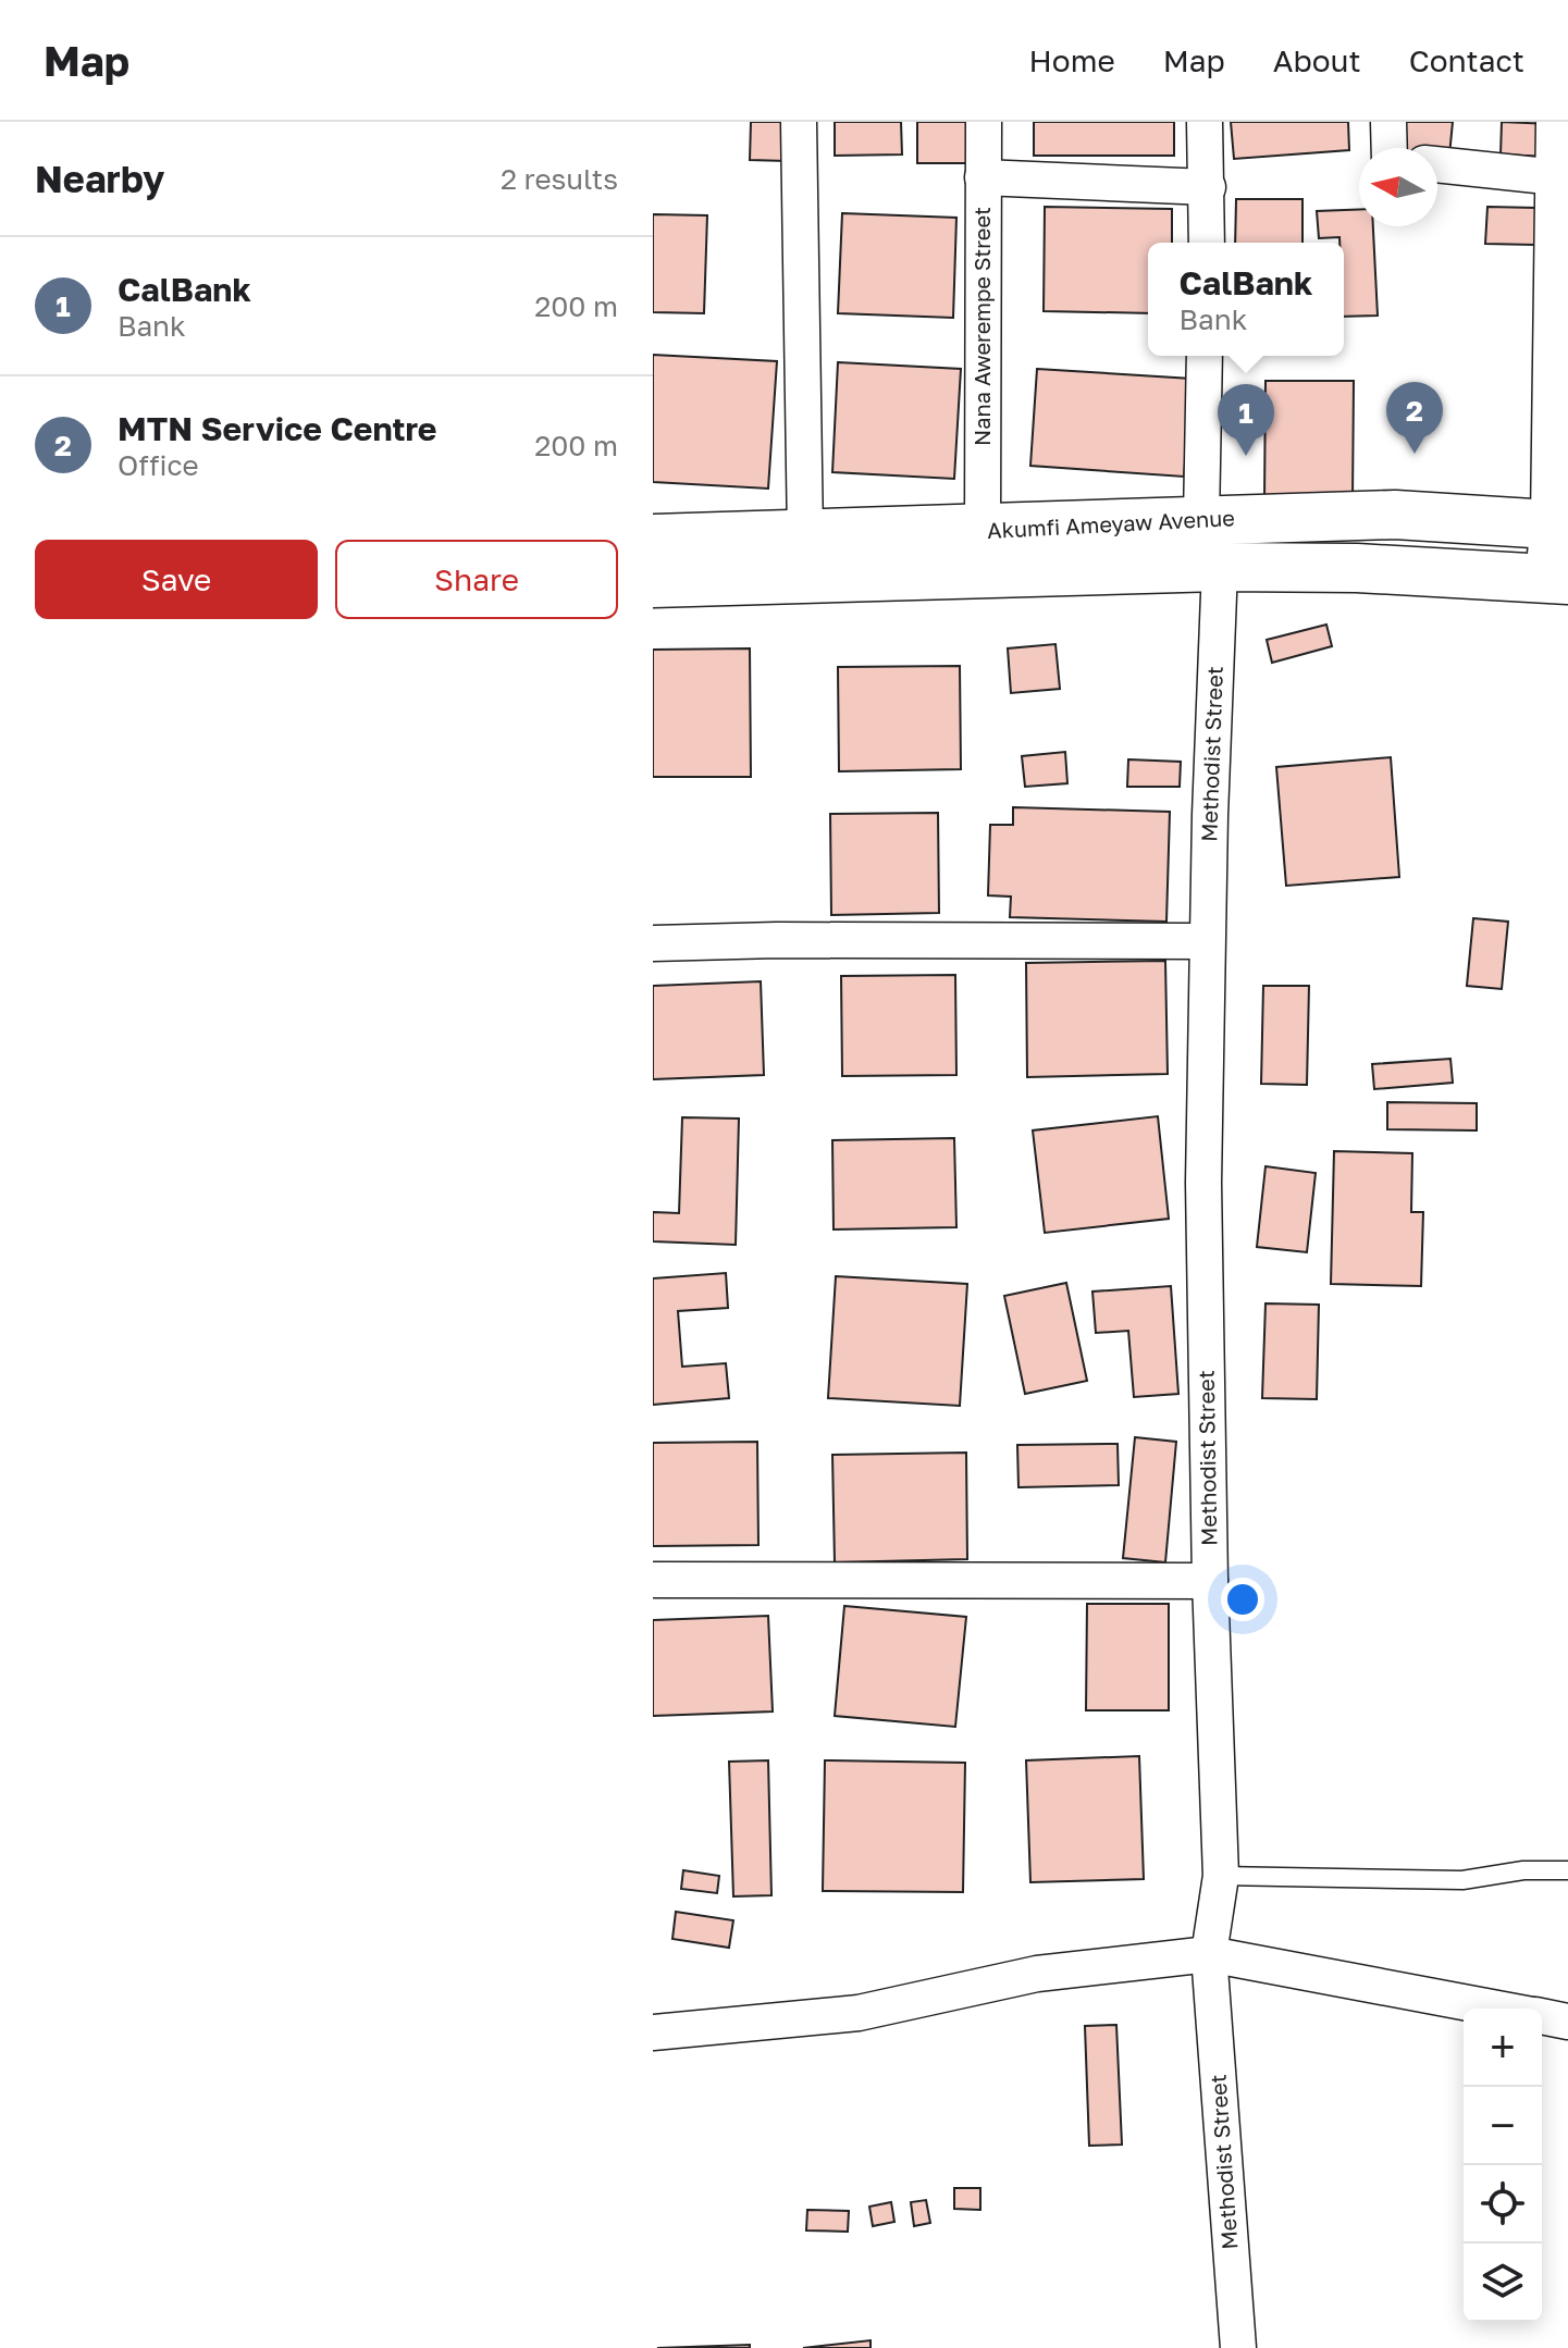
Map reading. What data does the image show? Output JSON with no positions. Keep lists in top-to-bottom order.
{
  "streets": {
    "highway": ["Akumfi Ameyaw Avenue"],
    "street": ["Nana Awerempe Street", "Methodist Street"]
  },
  "crossings": [
    ["Nana Awerempe Street", "Akumfi Ameyaw Avenue"],
    ["Akumfi Ameyaw Avenue", "Methodist Street"]
  ],
  "north": "left",
  "page": {
    "header": "Map",
    "nav": [
      "Home",
      "Map",
      "About",
      "Contact"
    ],
    "heading": ["Nearby", "2 results"],
    "list": [
      {
        "mark": "1",
        "name": "CalBank",
        "note": "Bank",
        "value": "200 m"
      },
      {
        "mark": "2",
        "name": "MTN Service Centre",
        "note": "Office",
        "value": "200 m"
      }
    ],
    "popup": ["CalBank", "Bank"],
    "pins": ["2", "1"],
    "buttons": ["Save", "Share"],
    "map_buttons": ["+", "−"]
  }
}
